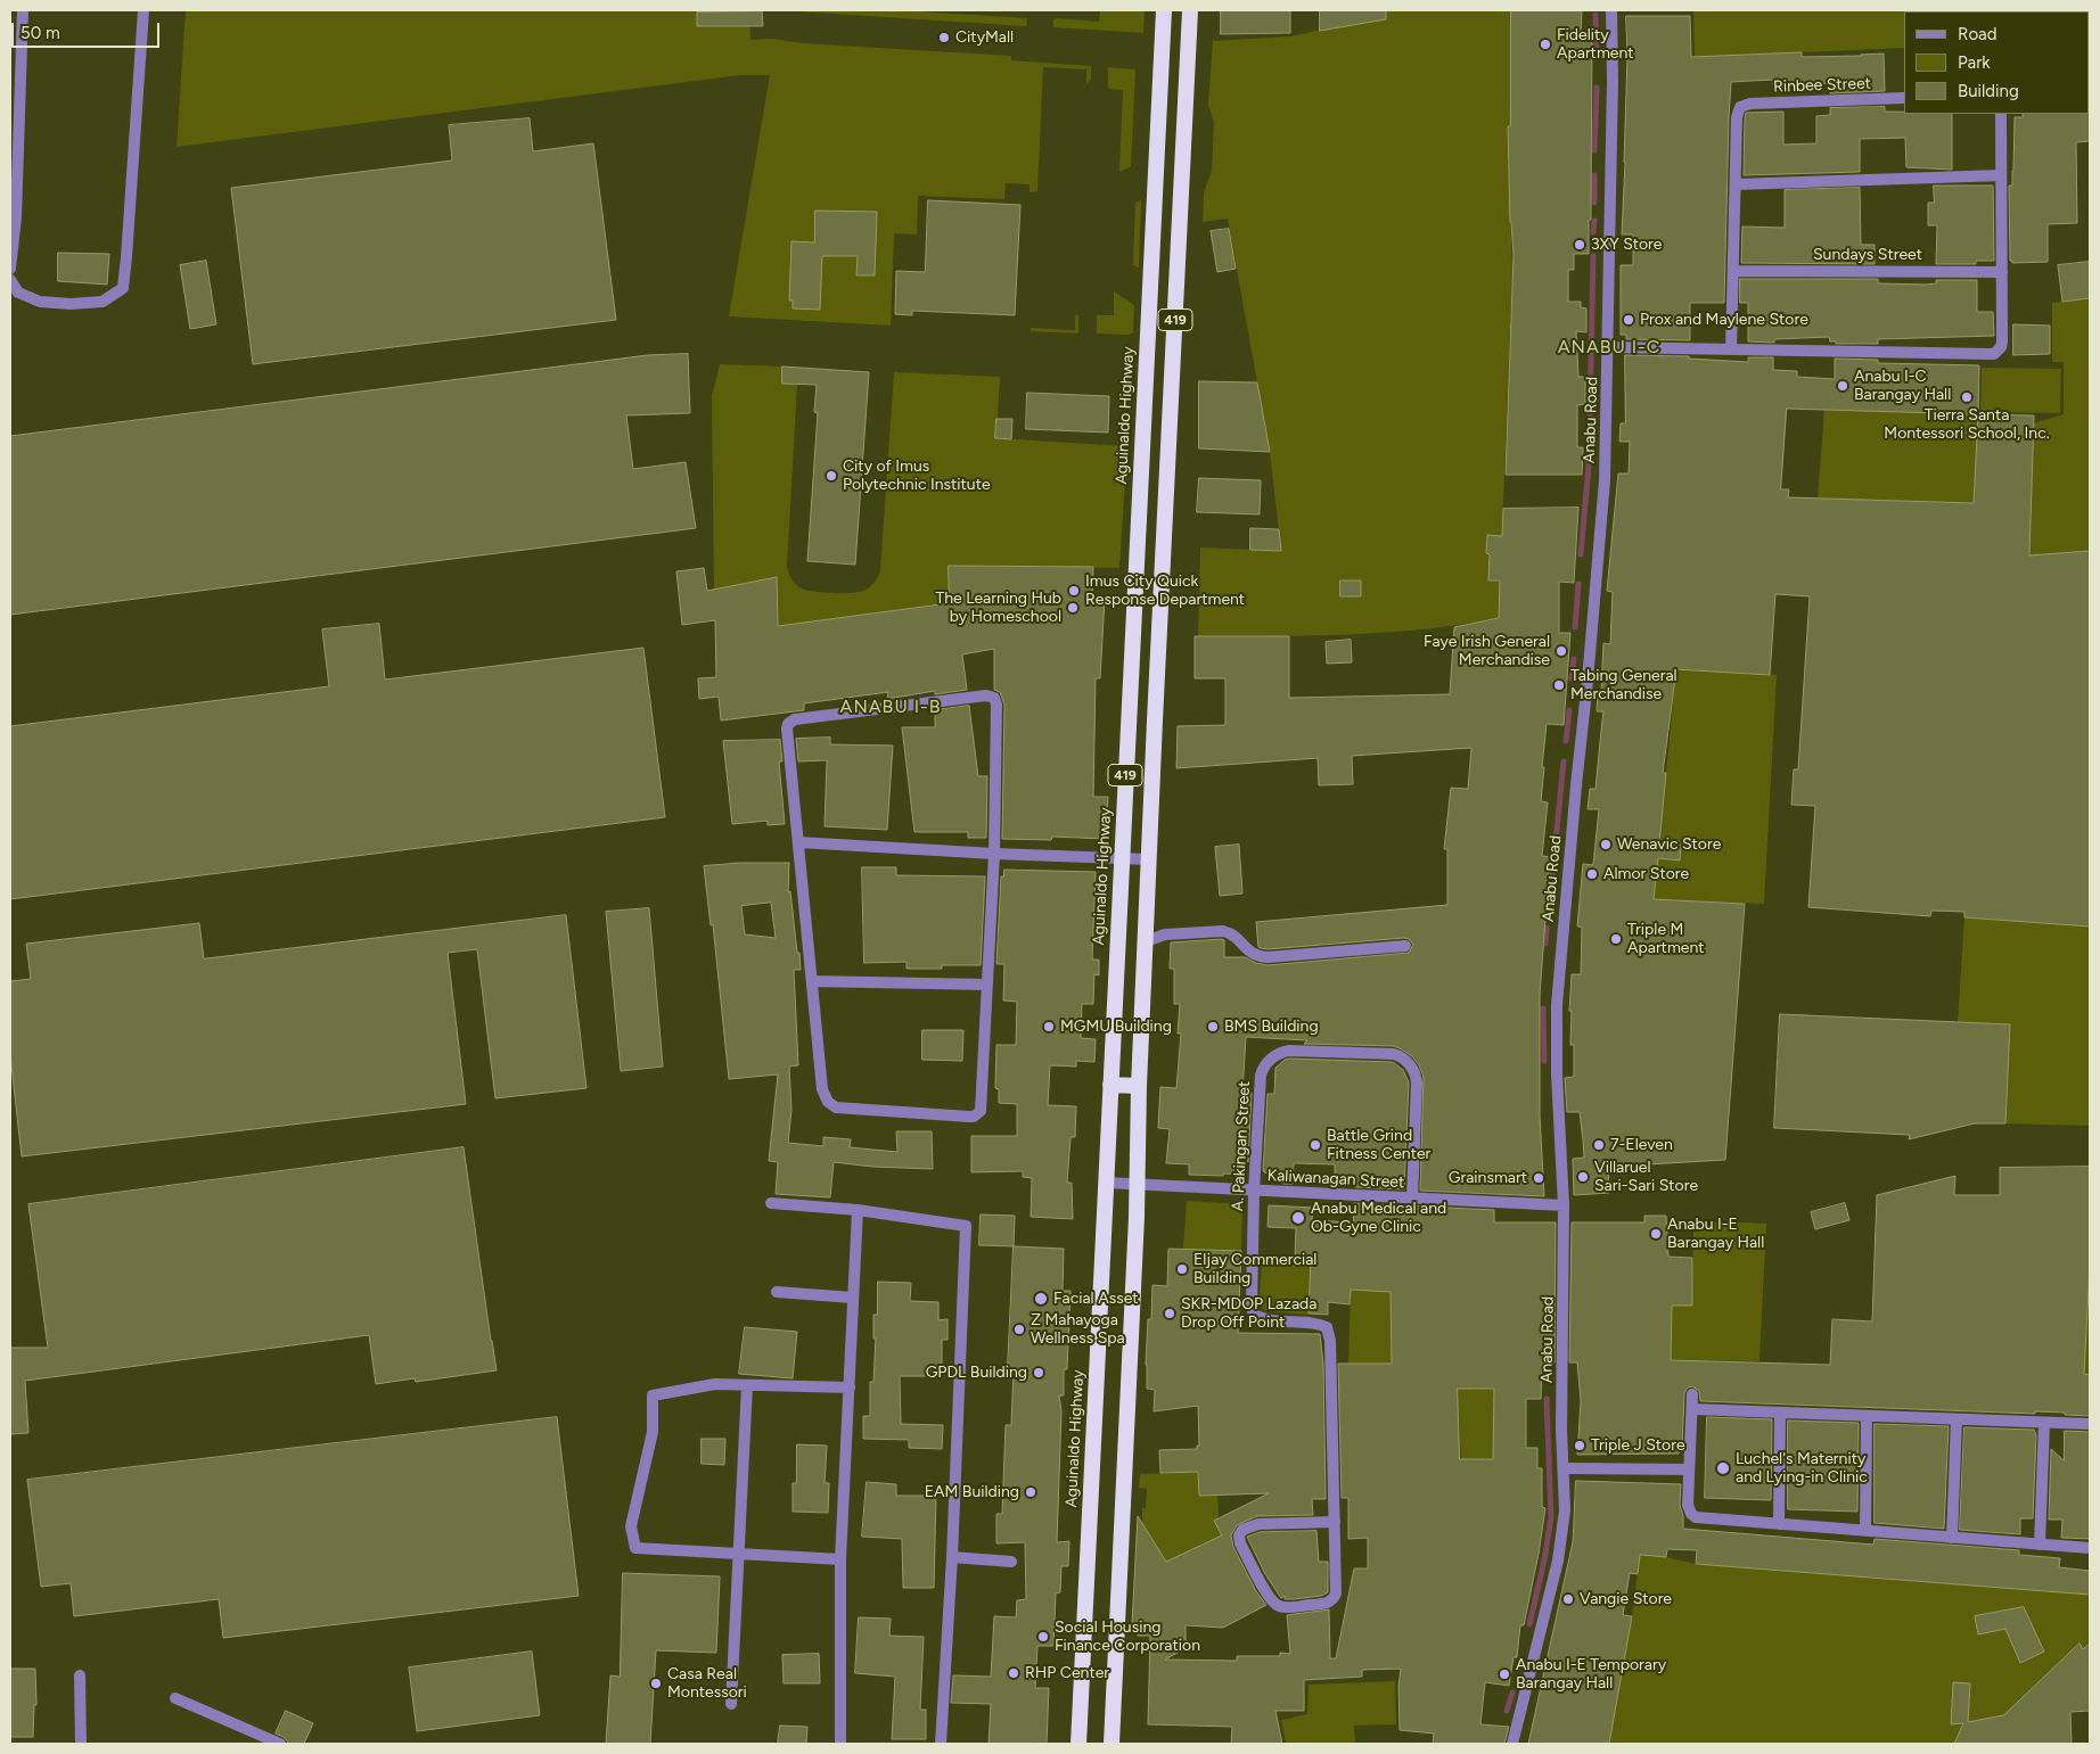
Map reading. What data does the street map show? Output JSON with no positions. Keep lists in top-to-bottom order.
{
  "streets": {
    "highway": ["419", "Aguinaldo Highway"],
    "street": [
      "Rinbee Street",
      "Sundays Street",
      "Anabu Road",
      "A. Pakingan Street",
      "Kaliwanagan Street"
    ]
  },
  "crossings": [
    ["419", "Kaliwanagan Street"],
    ["Aguinaldo Highway", "Kaliwanagan Street"],
    ["Anabu Road", "Kaliwanagan Street"],
    ["A. Pakingan Street", "Kaliwanagan Street"]
  ],
  "districts": ["ANABU I-C", "ANABU I-B"],
  "places": [
    "CityMall",
    "Fidelity Apartment",
    "3XY Store",
    "Prox and Maylene Store",
    "Anabu I-C Barangay Hall",
    "Tierra Santa Montessori School, Inc.",
    "City of Imus Polytechnic Institute",
    "Imus City Quick Response Department",
    "The Learning Hub by Homeschool",
    "Faye Irish General Merchandise",
    "Tabing General Merchandise",
    "Wenavic Store",
    "Almor Store",
    "Triple M Apartment",
    "MGMU Building",
    "BMS Building",
    "Battle Grind Fitness Center",
    "7-Eleven",
    "Villaruel Sari-Sari Store",
    "Grainsmart",
    "Anabu Medical and Ob-Gyne Clinic",
    "Anabu I-E Barangay Hall",
    "Eljay Commercial Building",
    "Facial Asset",
    "SKR-MDOP Lazada Drop Off Point",
    "Z Mahayoga Wellness Spa",
    "GPDL Building",
    "Triple J Store",
    "Luchel's Maternity and Lying-in Clinic",
    "EAM Building",
    "Vangie Store",
    "Social Housing Finance Corporation",
    "RHP Center",
    "Anabu I-E Temporary Barangay Hall",
    "Casa Real Montessori"
  ],
  "legend": ["Road", "Park", "Building"],
  "scale_bar": "50 m"
}
